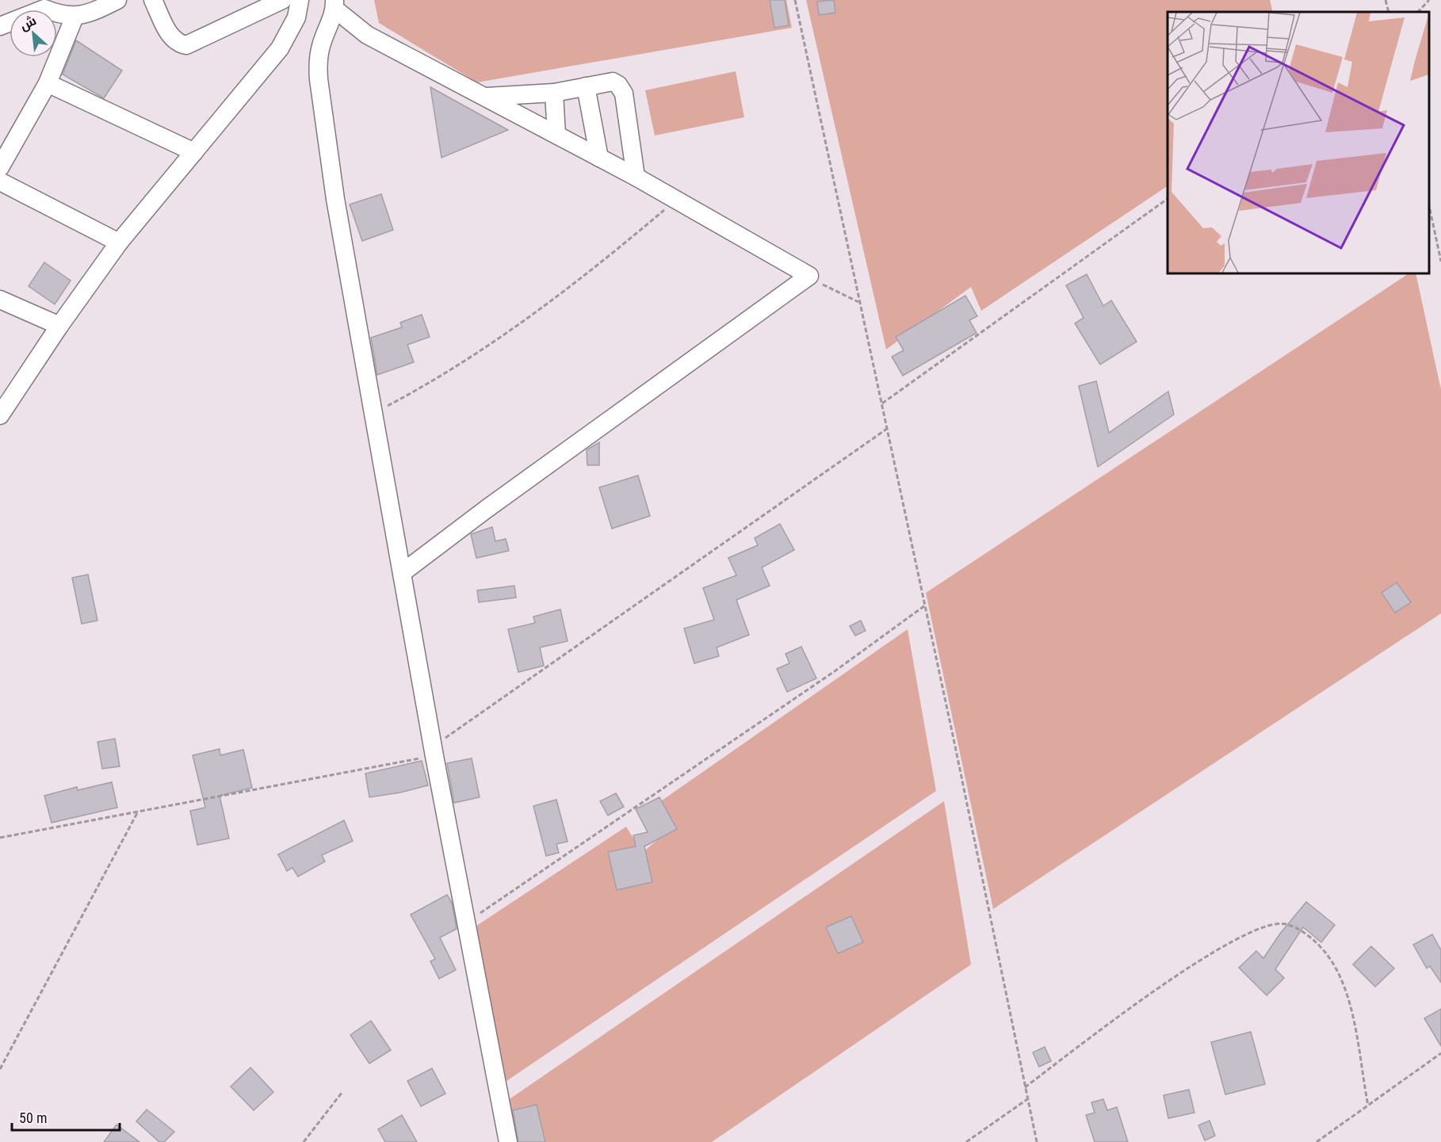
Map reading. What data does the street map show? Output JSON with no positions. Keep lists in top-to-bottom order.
{
  "scale_bar": "50 m",
  "north": "top left"
}
